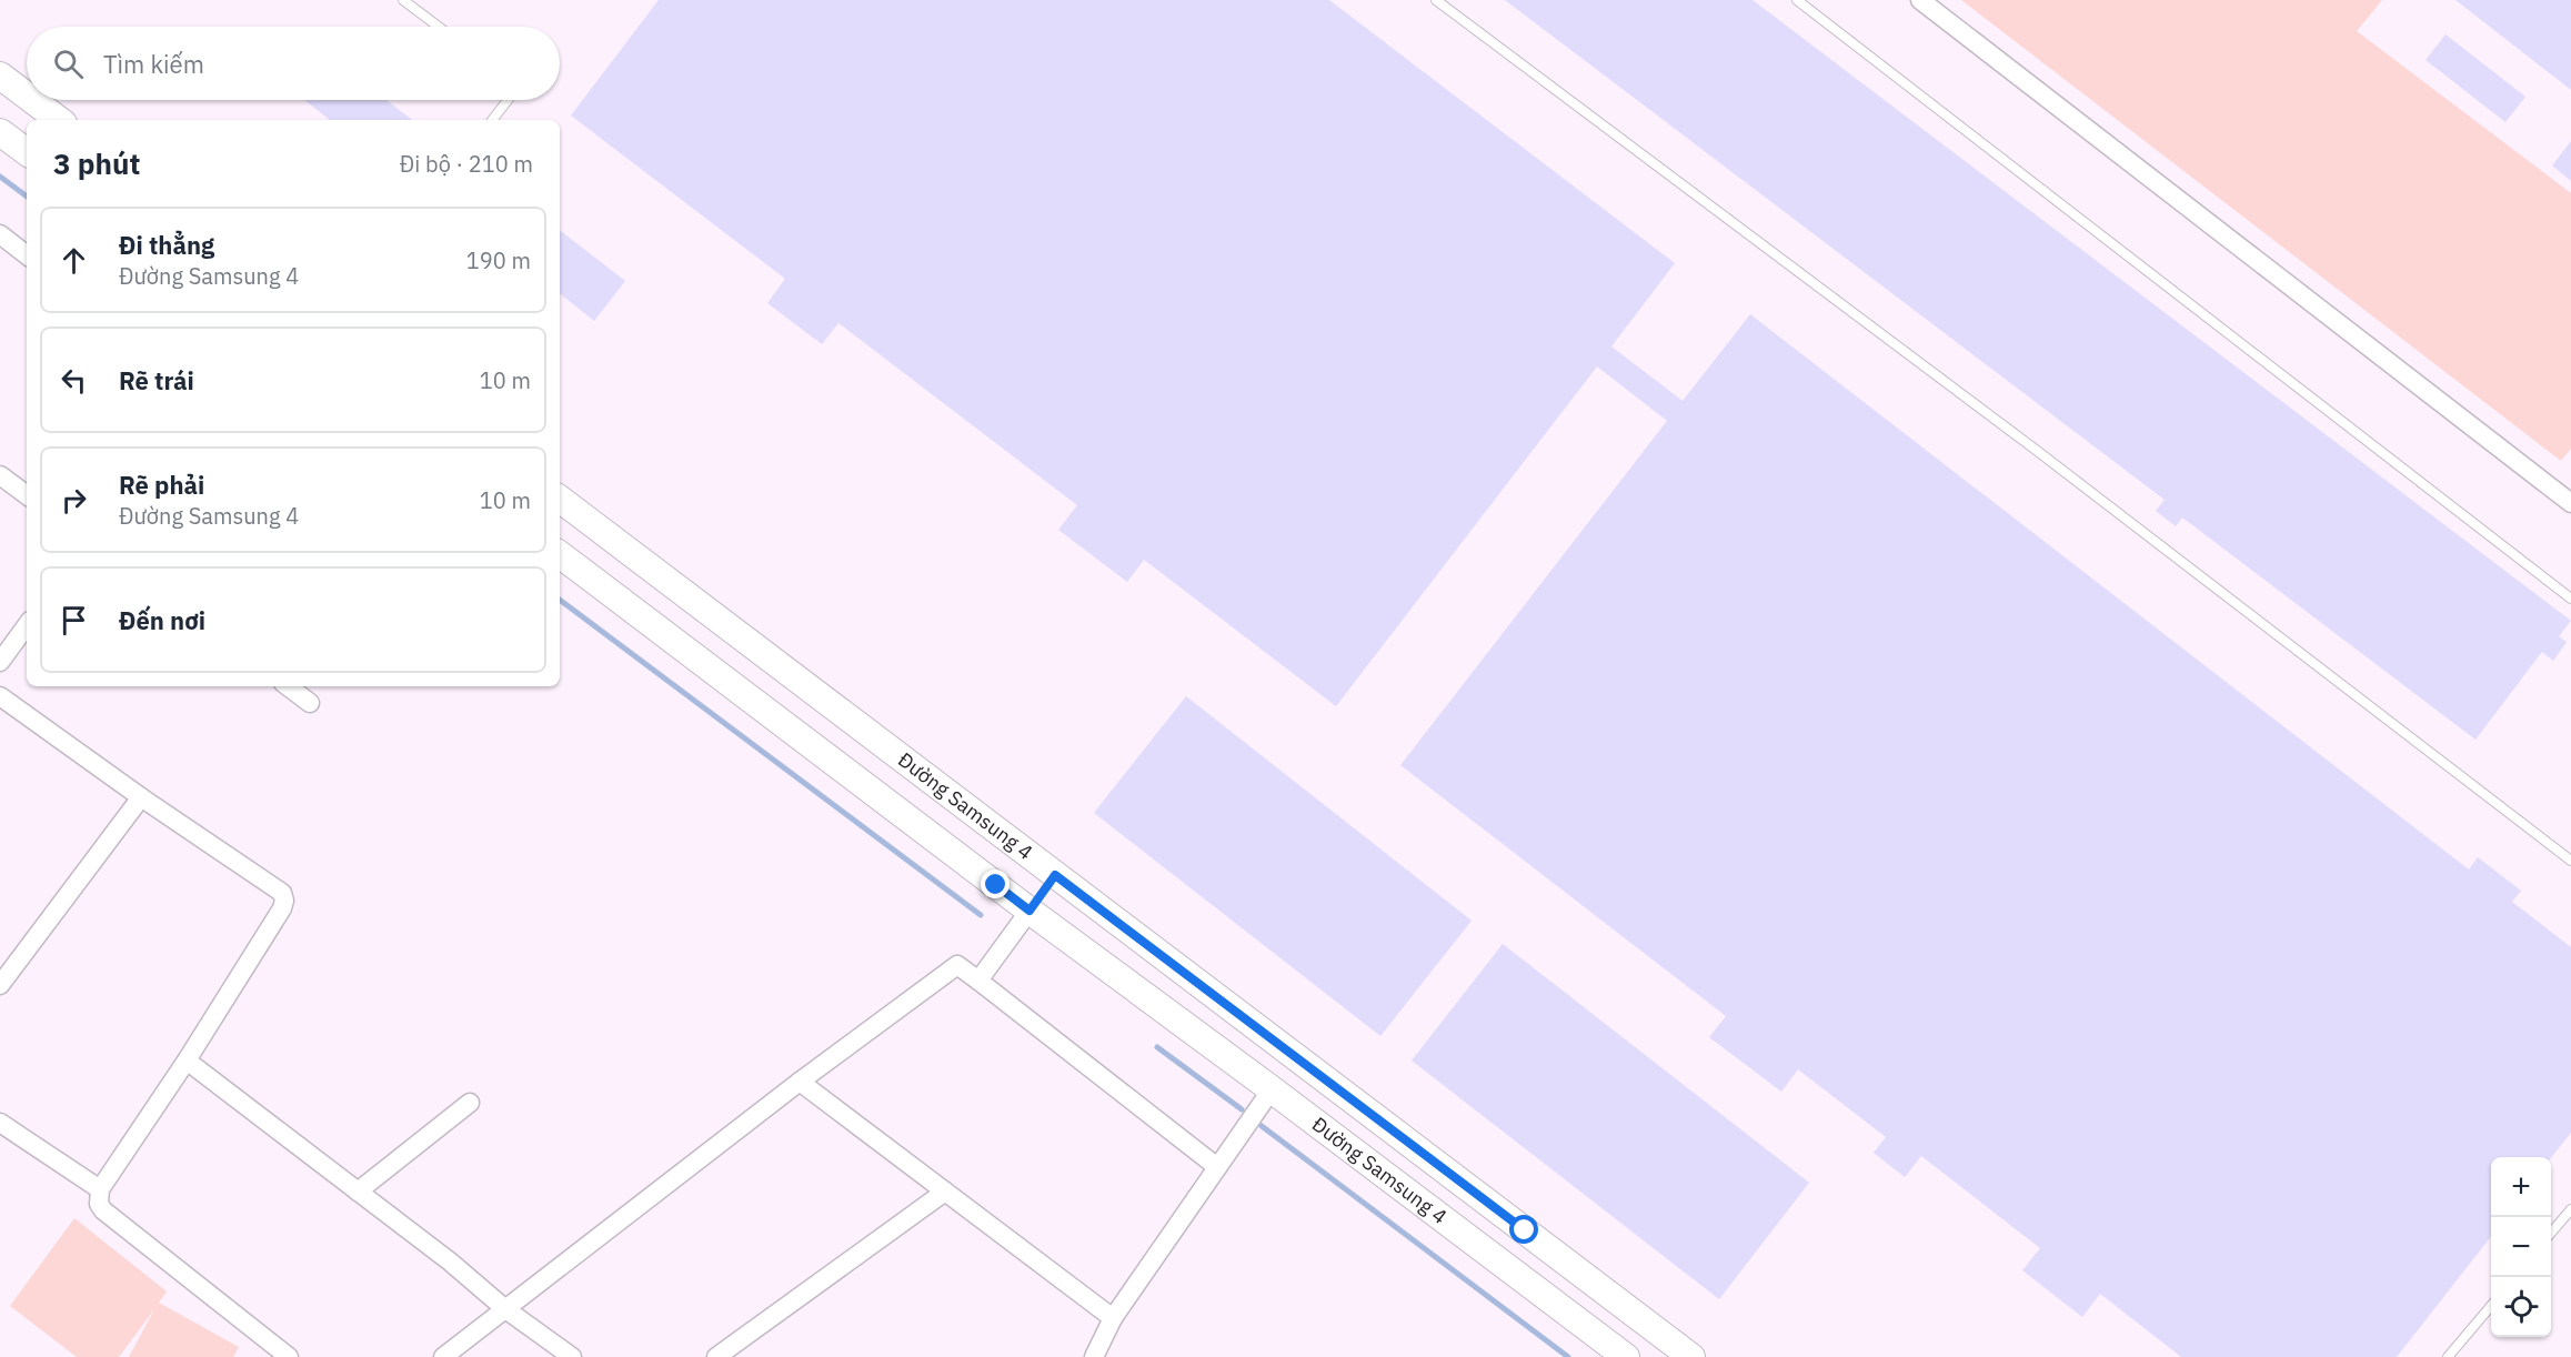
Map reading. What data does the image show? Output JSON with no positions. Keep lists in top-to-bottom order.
{
  "streets": {
    "main road": ["Đường Samsung 4"]
  },
  "page": {
    "search": "Tìm kiếm",
    "heading": ["3 phút", "Đi bộ · 210 m"],
    "list": [
      ["Đi thẳng", "Đường Samsung 4", "190 m"],
      ["Rẽ trái", "10 m"],
      ["Rẽ phải", "Đường Samsung 4", "10 m"],
      "Đến nơi"
    ],
    "map_buttons": ["+", "−"]
  }
}
